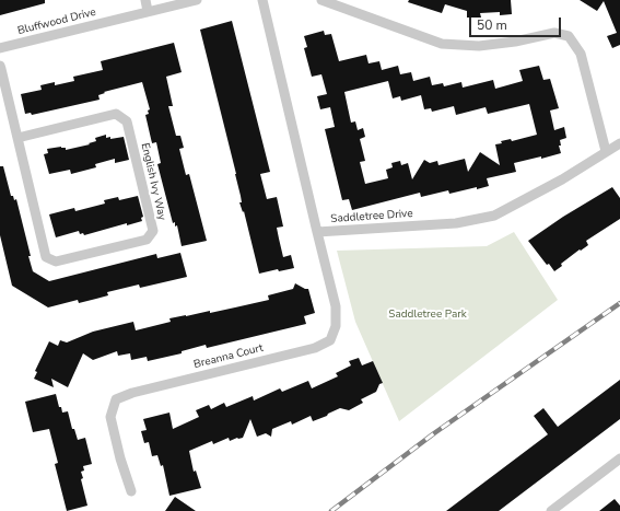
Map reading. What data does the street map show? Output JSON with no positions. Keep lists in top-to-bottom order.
{
  "streets": {
    "street": [
      "Bluffwood Drive",
      "English Ivy Way",
      "Saddletree Drive",
      "Breanna Court"
    ]
  },
  "crossings": [
    ["Saddletree Drive", "Breanna Court"]
  ],
  "parks": ["Saddletree Park"],
  "scale_bar": "50 m"
}
